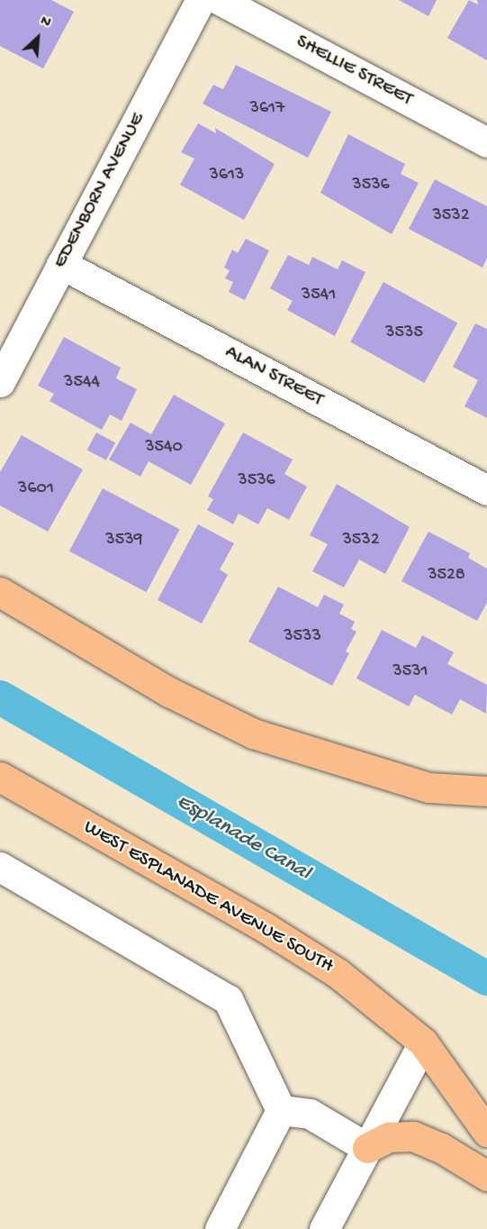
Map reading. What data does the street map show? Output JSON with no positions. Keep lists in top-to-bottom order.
{
  "streets": {
    "main road": ["WEST ESPLANADE AVENUE SOUTH"],
    "street": ["SHELLIE STREET", "EDENBORN AVENUE", "ALAN STREET"]
  },
  "crossings": [
    ["EDENBORN AVENUE", "ALAN STREET"]
  ],
  "water": ["Esplanade Canal"],
  "house_numbers": [
    "3617",
    "3613",
    "3536",
    "3532",
    "3541",
    "3535",
    "3544",
    "3540",
    "3536",
    "3601",
    "3539",
    "3532",
    "3528",
    "3533",
    "3531"
  ],
  "north": "top right"
}
